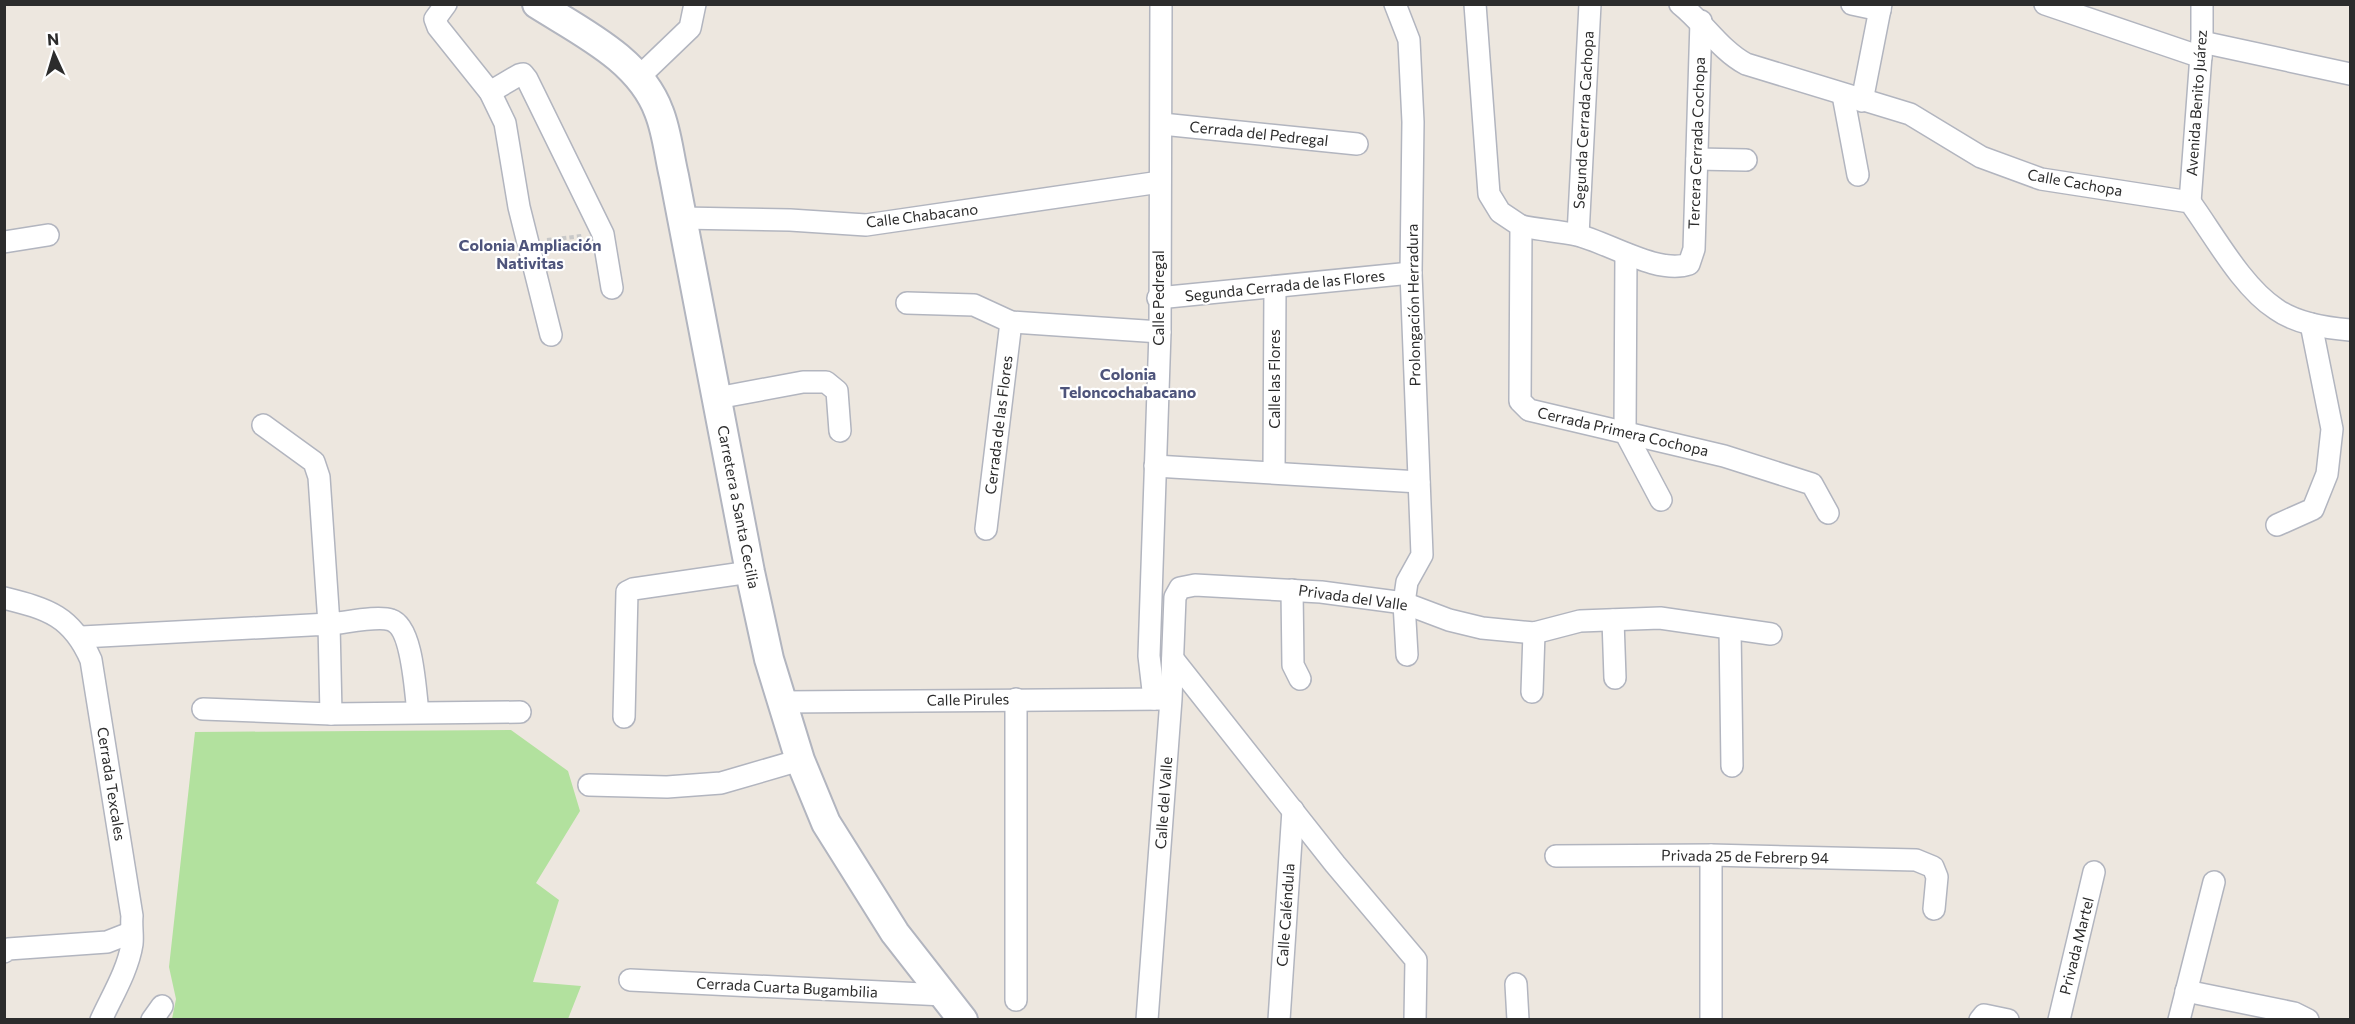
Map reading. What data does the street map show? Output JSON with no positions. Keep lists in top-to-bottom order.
{
  "streets": {
    "main road": ["Carretera a Santa Cecilia"],
    "street": [
      "Avenida Benito Juárez",
      "Segunda Cerrada Cachopa",
      "Cerrada del Pedregal",
      "Tercera Cerrada Cochopa",
      "Calle Cachopa",
      "Calle Chabacano",
      "Segunda Cerrada de las Flores",
      "Calle Pedregal",
      "Prolongación Herradura",
      "Calle las Flores",
      "Cerrada de las Flores",
      "Cerrada Primera Cochopa",
      "Privada del Valle",
      "Calle Pirules",
      "Cerrada Texcales",
      "Calle del Valle",
      "Privada 25 de Febrerp 94",
      "Calle Caléndula",
      "Privada Martel",
      "Cerrada Cuarta Bugambilia"
    ]
  },
  "crossings": [
    ["Avenida Benito Juárez", "Calle Cachopa"],
    ["Cerrada del Pedregal", "Calle Pedregal"],
    ["Tercera Cerrada Cochopa", "Calle Cachopa"],
    ["Calle Chabacano", "Calle Pedregal"],
    ["Calle Chabacano", "Carretera a Santa Cecilia"],
    ["Segunda Cerrada de las Flores", "Calle Pedregal"],
    ["Segunda Cerrada de las Flores", "Prolongación Herradura"],
    ["Segunda Cerrada de las Flores", "Calle las Flores"],
    ["Calle Pedregal", "Calle Pirules"],
    ["Calle Pedregal", "Calle del Valle"],
    ["Prolongación Herradura", "Privada del Valle"],
    ["Carretera a Santa Cecilia", "Calle Pirules"],
    ["Carretera a Santa Cecilia", "Cerrada Cuarta Bugambilia"],
    ["Privada del Valle", "Calle del Valle"],
    ["Calle Pirules", "Calle del Valle"]
  ],
  "districts": ["Colonia Ampliación Nativitas", "Colonia Teloncochabacano"],
  "north": "top"
}
